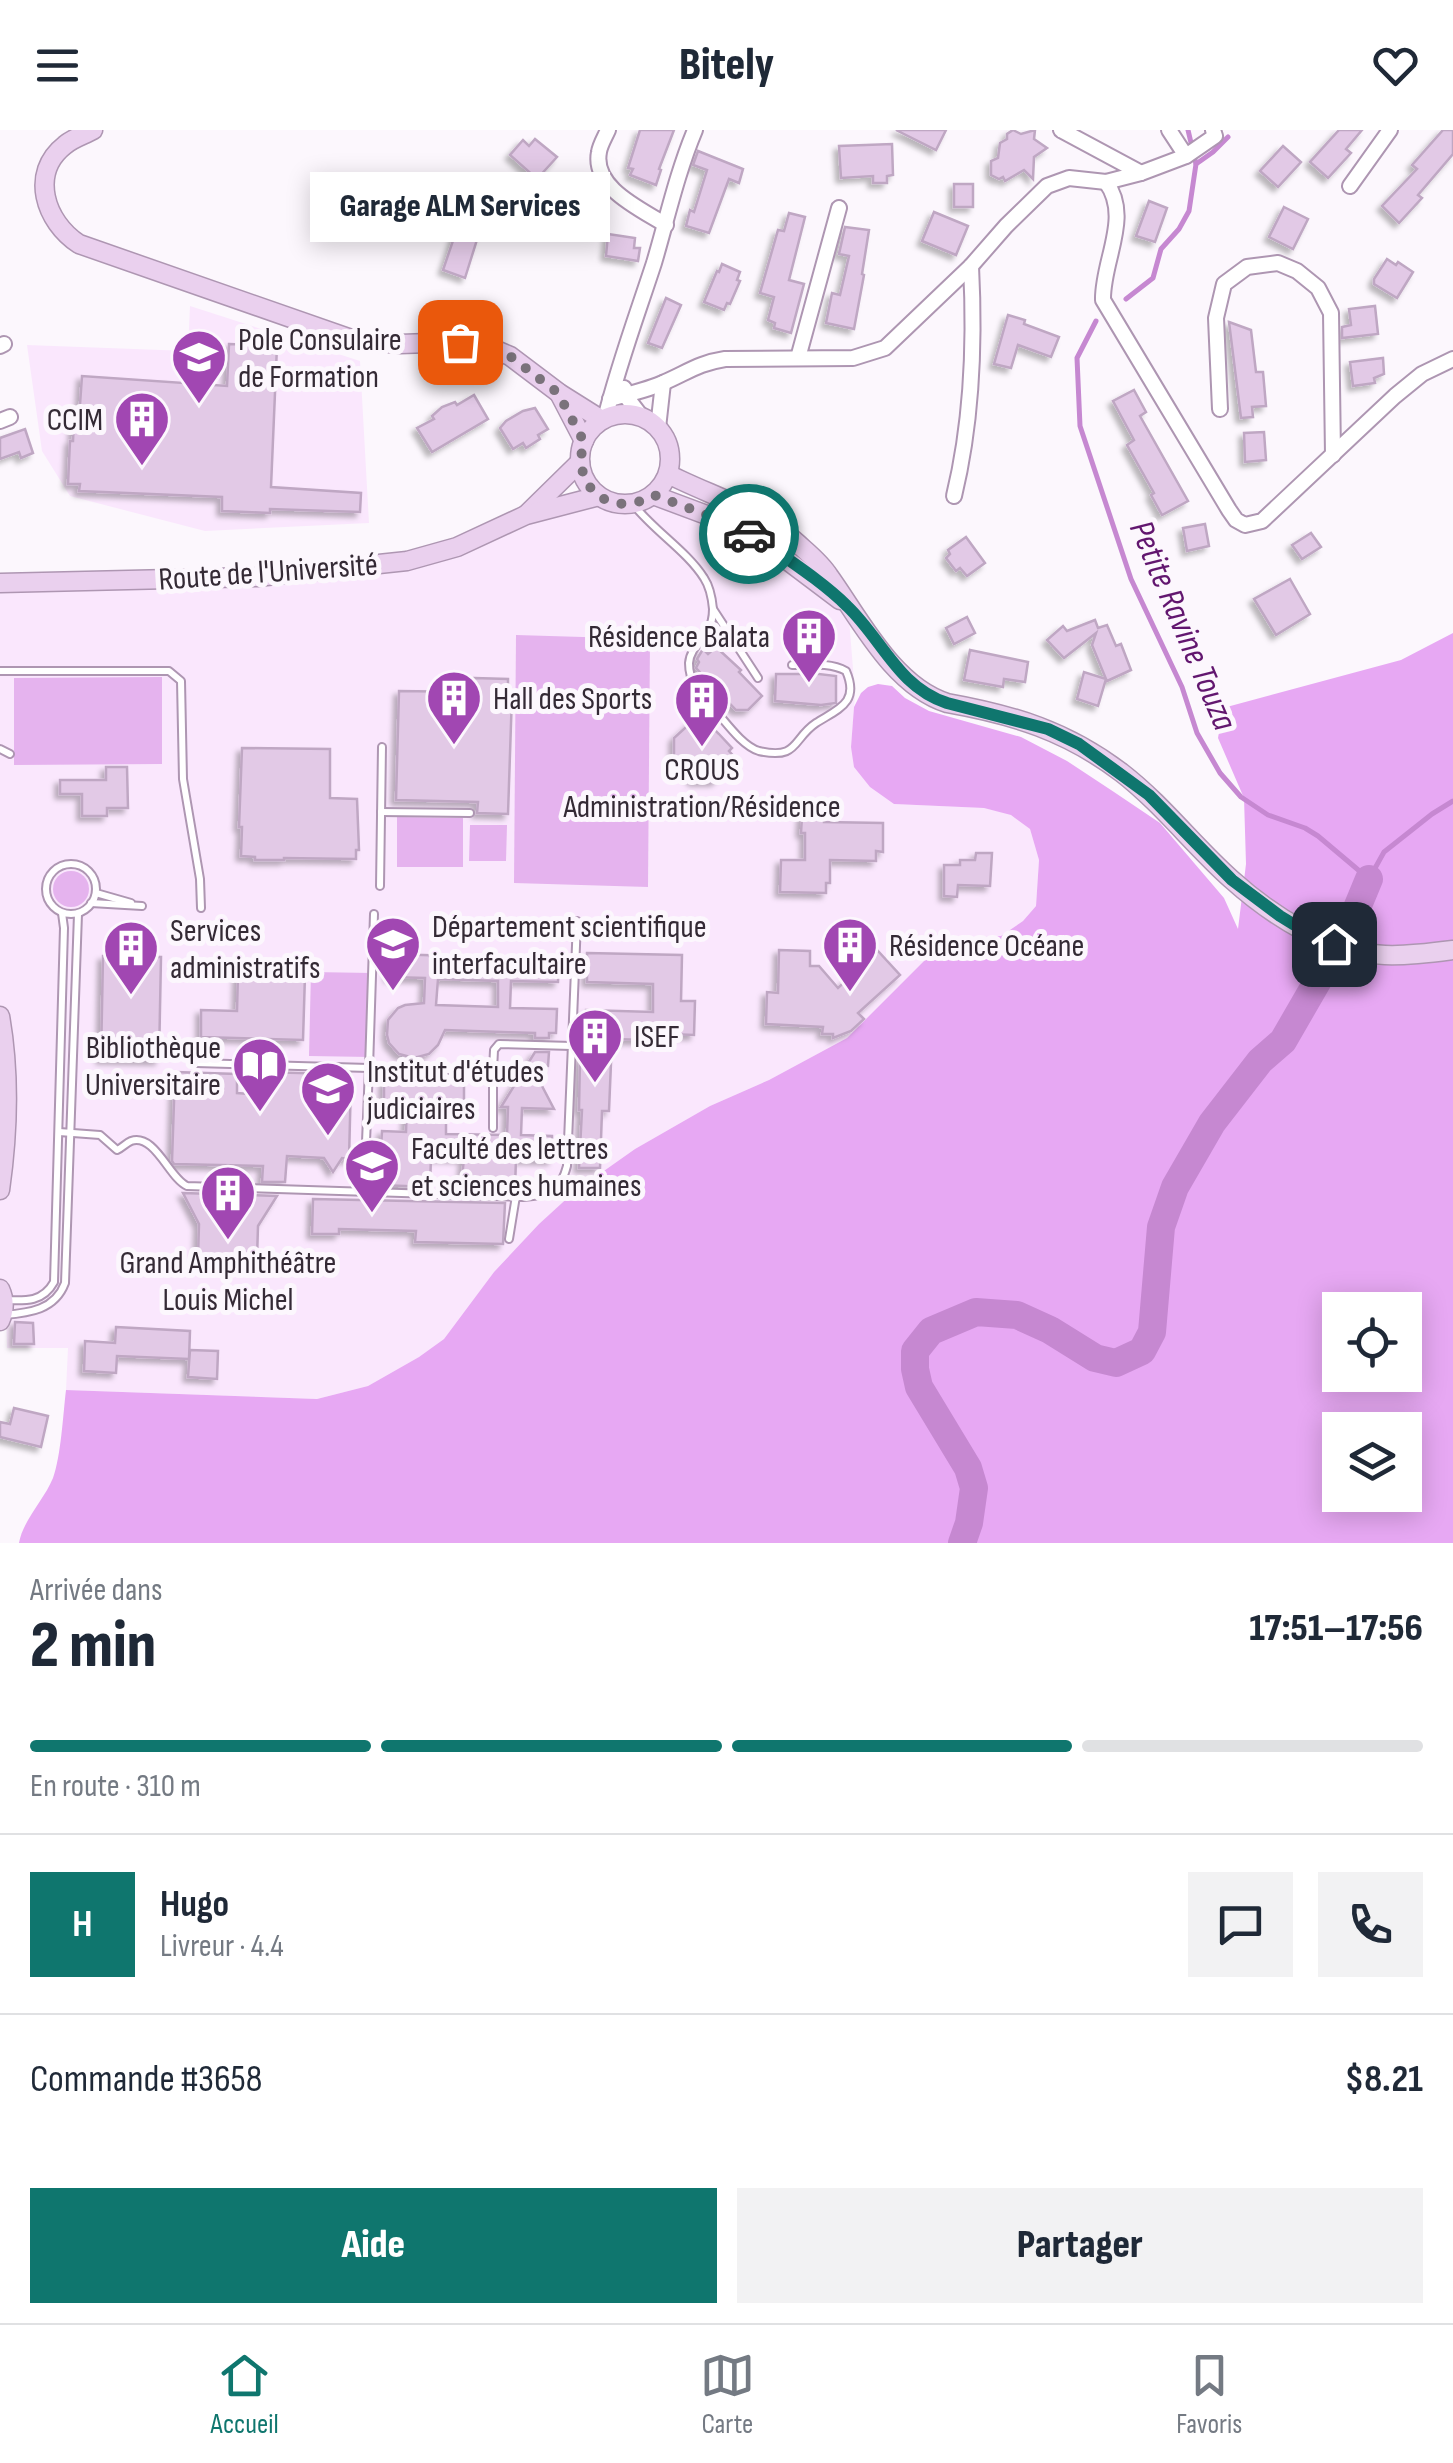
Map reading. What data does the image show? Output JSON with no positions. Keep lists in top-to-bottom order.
{
  "streets": {
    "main road": ["Route de l'Université"]
  },
  "water": ["Petite Ravine Touza"],
  "places": {
    "other": ["Garage ALM Services"],
    "school or university": [
      "Pole Consulaire de Formation",
      "Département scientifique interfacultaire",
      "Institut d'études judiciaires",
      "Faculté des lettres et sciences humaines"
    ],
    "building": [
      "CCIM",
      "Résidence Balata",
      "Hall des Sports",
      "CROUS Administration/Résidence",
      "Résidence Océane",
      "Services administratifs",
      "ISEF",
      "Grand Amphithéâtre Louis Michel"
    ],
    "library": ["Bibliothèque Universitaire"]
  },
  "page": {
    "header": "Bitely",
    "bubble": "Garage ALM Services",
    "heading": ["2 min", "Arrivée dans", "17:51–17:56"],
    "panel": [
      "Hugo",
      "Livreur · 4.4",
      "Commande #3658",
      "$8.21"
    ],
    "bar": "En route · 310 m",
    "round": "H",
    "buttons": ["Aide", "Partager"],
    "tabs": ["Accueil", "Carte", "Favoris"]
  }
}
